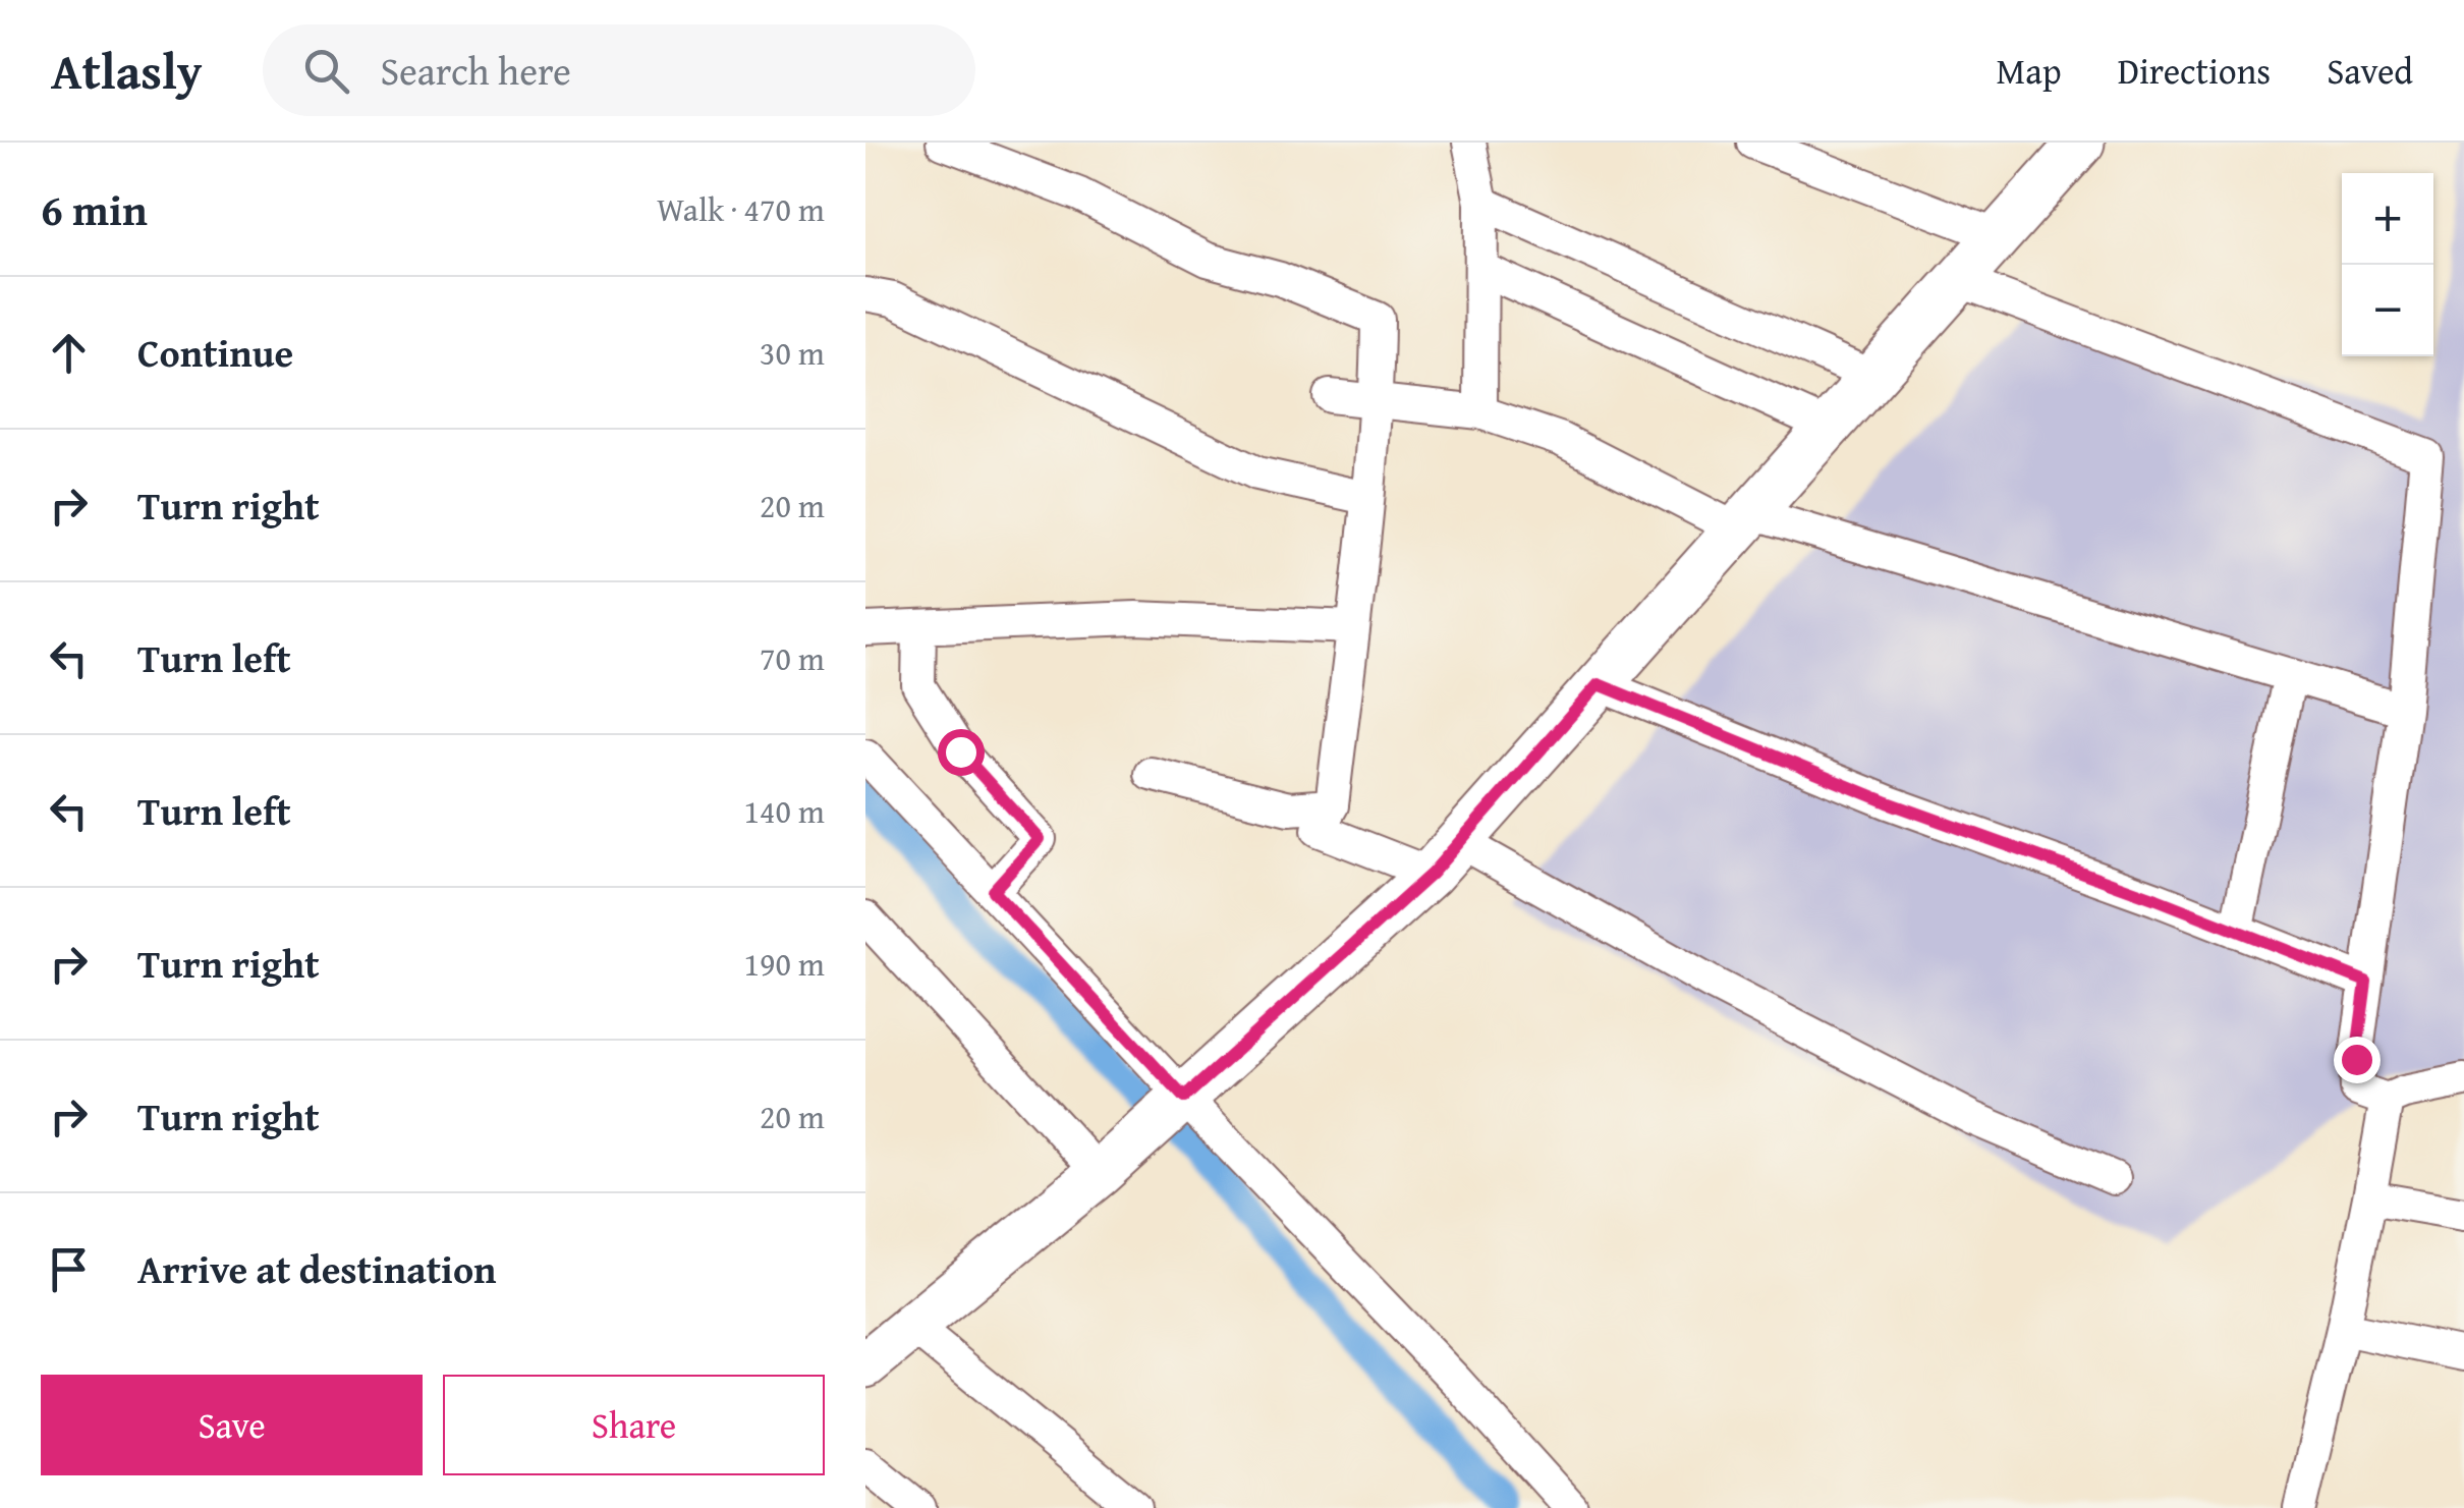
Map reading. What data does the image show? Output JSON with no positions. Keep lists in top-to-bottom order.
{
  "page": {
    "header": "Atlasly",
    "search": "Search here",
    "nav": ["Map", "Directions", "Saved"],
    "heading": ["6 min", "Walk · 470 m"],
    "map_buttons": ["+", "−"],
    "list": [
      ["Continue", "30 m"],
      ["Turn right", "20 m"],
      ["Turn left", "70 m"],
      ["Turn left", "140 m"],
      ["Turn right", "190 m"],
      ["Turn right", "20 m"],
      "Arrive at destination"
    ],
    "buttons": ["Save", "Share"]
  }
}
